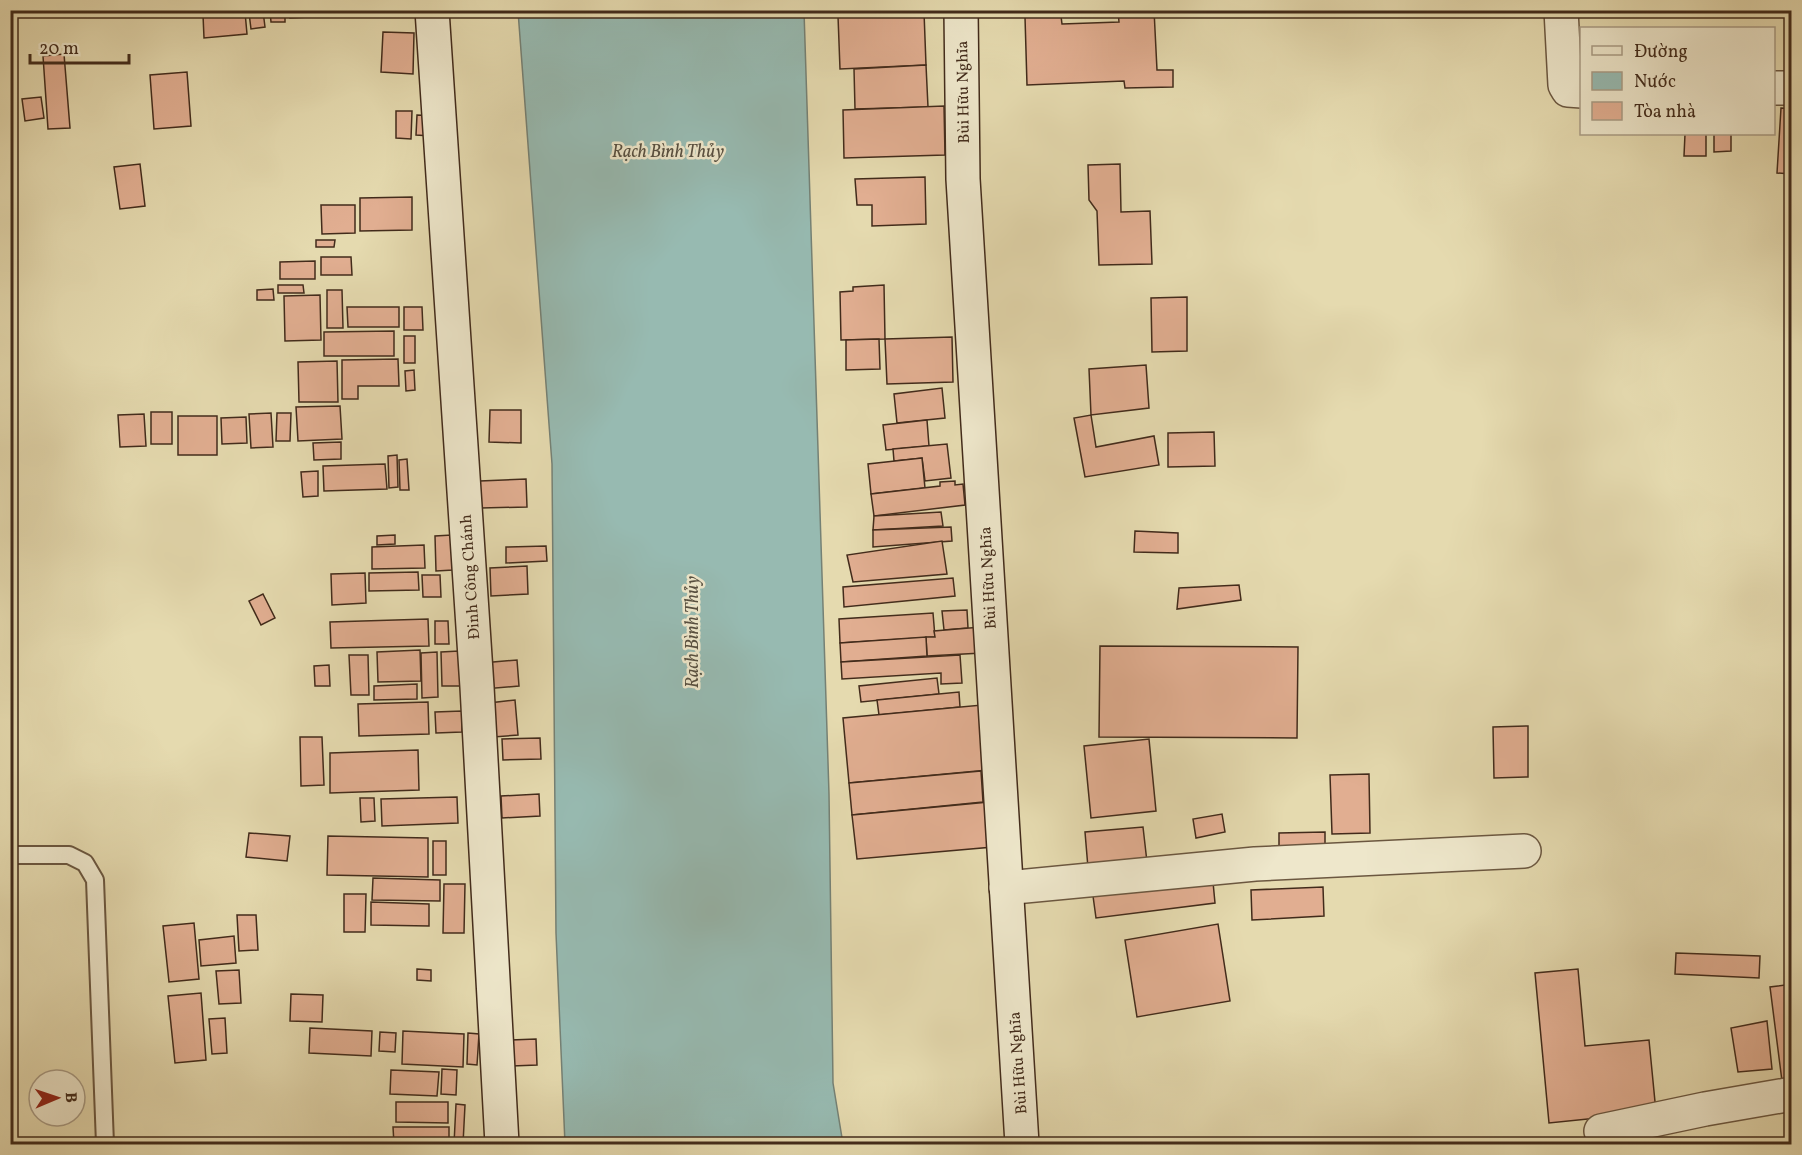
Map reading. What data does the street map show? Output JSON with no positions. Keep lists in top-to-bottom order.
{
  "streets": {
    "street": ["Bùi Hữu Nghĩa", "Đinh Công Chánh"]
  },
  "water": ["Rạch Bình Thủy"],
  "legend": ["Đường", "Nước", "Tòa nhà"],
  "scale_bar": "20 m",
  "north": "right"
}
